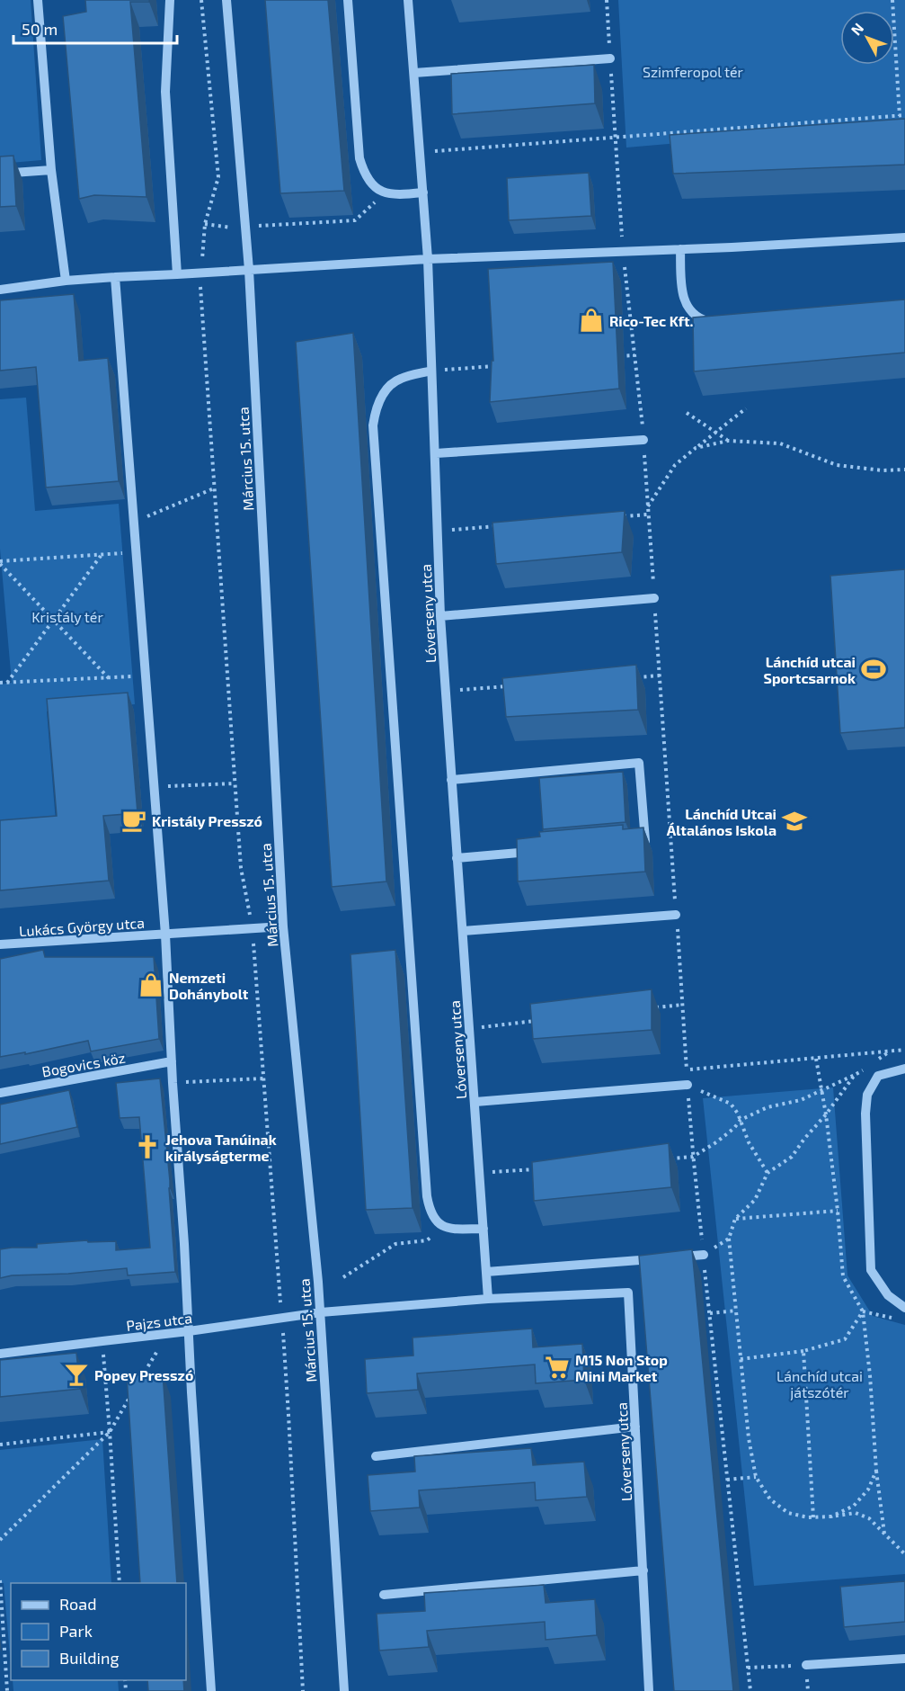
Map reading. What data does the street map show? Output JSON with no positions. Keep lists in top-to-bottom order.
{
  "streets": {
    "street": [
      "Március 15. utca",
      "Lóverseny utca",
      "Lukács György utca",
      "Bogovics köz",
      "Pajzs utca"
    ]
  },
  "crossings": [
    ["Március 15. utca", "Lukács György utca"],
    ["Március 15. utca", "Pajzs utca"],
    ["Lóverseny utca", "Pajzs utca"]
  ],
  "parks": ["Szimferopol tér", "Kristály tér", "Lánchíd utcai játszótér"],
  "places": {
    "shop": ["Rico-Tec Kft.", "Nemzeti Dohánybolt"],
    "sports": ["Lánchíd utcai Sportcsarnok"],
    "cafe": ["Kristály Presszó"],
    "school or university": ["Lánchíd Utcai Általános Iskola"],
    "church": ["Jehova Tanúinak királyságterme"],
    "supermarket": ["M15 Non Stop Mini Market"],
    "bar": ["Popey Presszó"]
  },
  "legend": ["Road", "Park", "Building"],
  "scale_bar": "50 m",
  "north": "top left"
}
